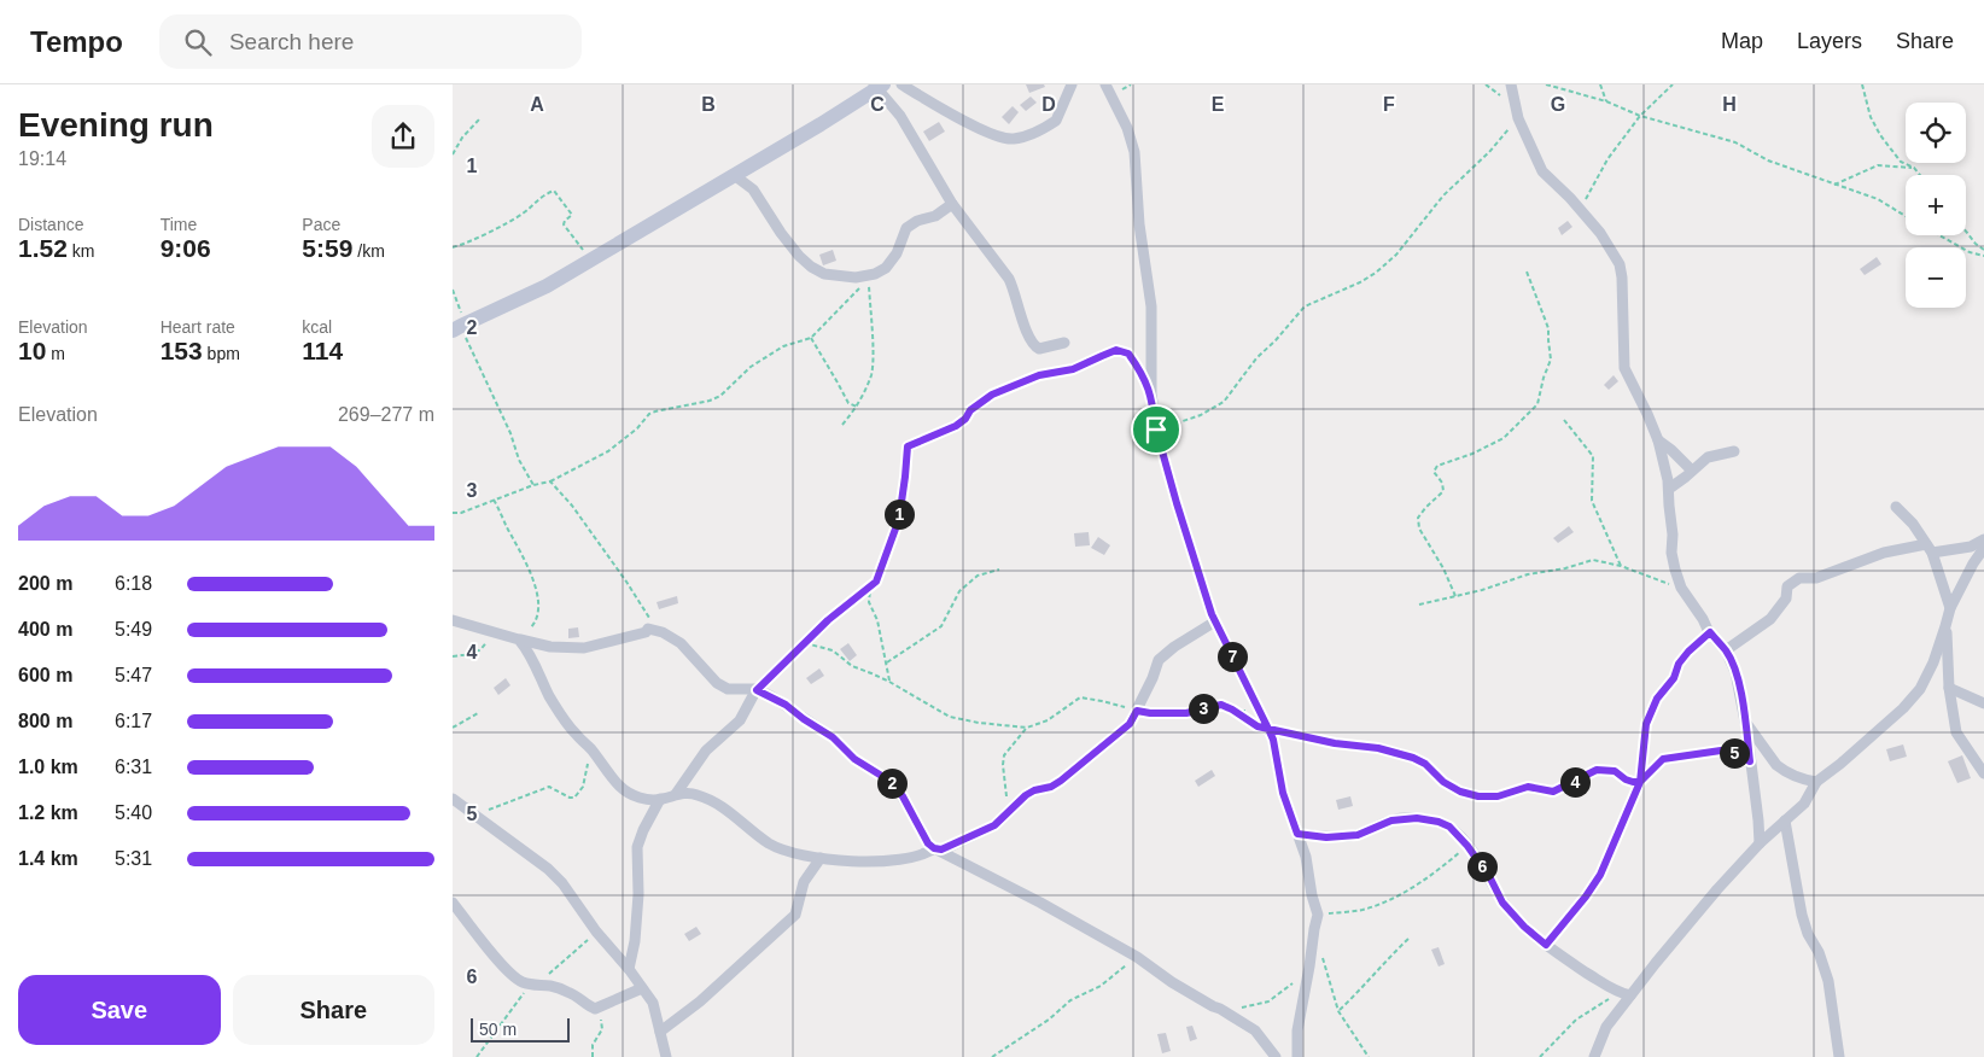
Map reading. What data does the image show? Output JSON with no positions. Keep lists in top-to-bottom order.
{
  "scale_bar": "50 m",
  "page": {
    "header": "Tempo",
    "search": "Search here",
    "nav": ["Map", "Layers", "Share"],
    "heading": ["Evening run", "19:14"],
    "map_buttons": ["+", "−"],
    "stats": [
      ["Distance", "1.52 km"],
      ["Time", "9:06"],
      ["Pace", "5:59 /km"],
      ["Elevation", "10 m"],
      ["Heart rate", "153 bpm"],
      ["kcal", "114"]
    ],
    "chart": ["Elevation", "269–277 m"],
    "pins": [
      "1",
      "7",
      "3",
      "5",
      "4",
      "2",
      "6"
    ],
    "list": [
      {
        "name": "200 m",
        "note": "6:18"
      },
      {
        "name": "400 m",
        "note": "5:49"
      },
      {
        "name": "600 m",
        "note": "5:47"
      },
      {
        "name": "800 m",
        "note": "6:17"
      },
      {
        "name": "1.0 km",
        "note": "6:31"
      },
      {
        "name": "1.2 km",
        "note": "5:40"
      },
      {
        "name": "1.4 km",
        "note": "5:31"
      }
    ],
    "buttons": ["Save", "Share"],
    "scale": "50 m"
  },
  "grid": {
    "columns": [
      "A",
      "B",
      "C",
      "D",
      "E",
      "F",
      "G",
      "H"
    ],
    "rows": [
      "1",
      "2",
      "3",
      "4",
      "5",
      "6"
    ]
  }
}
